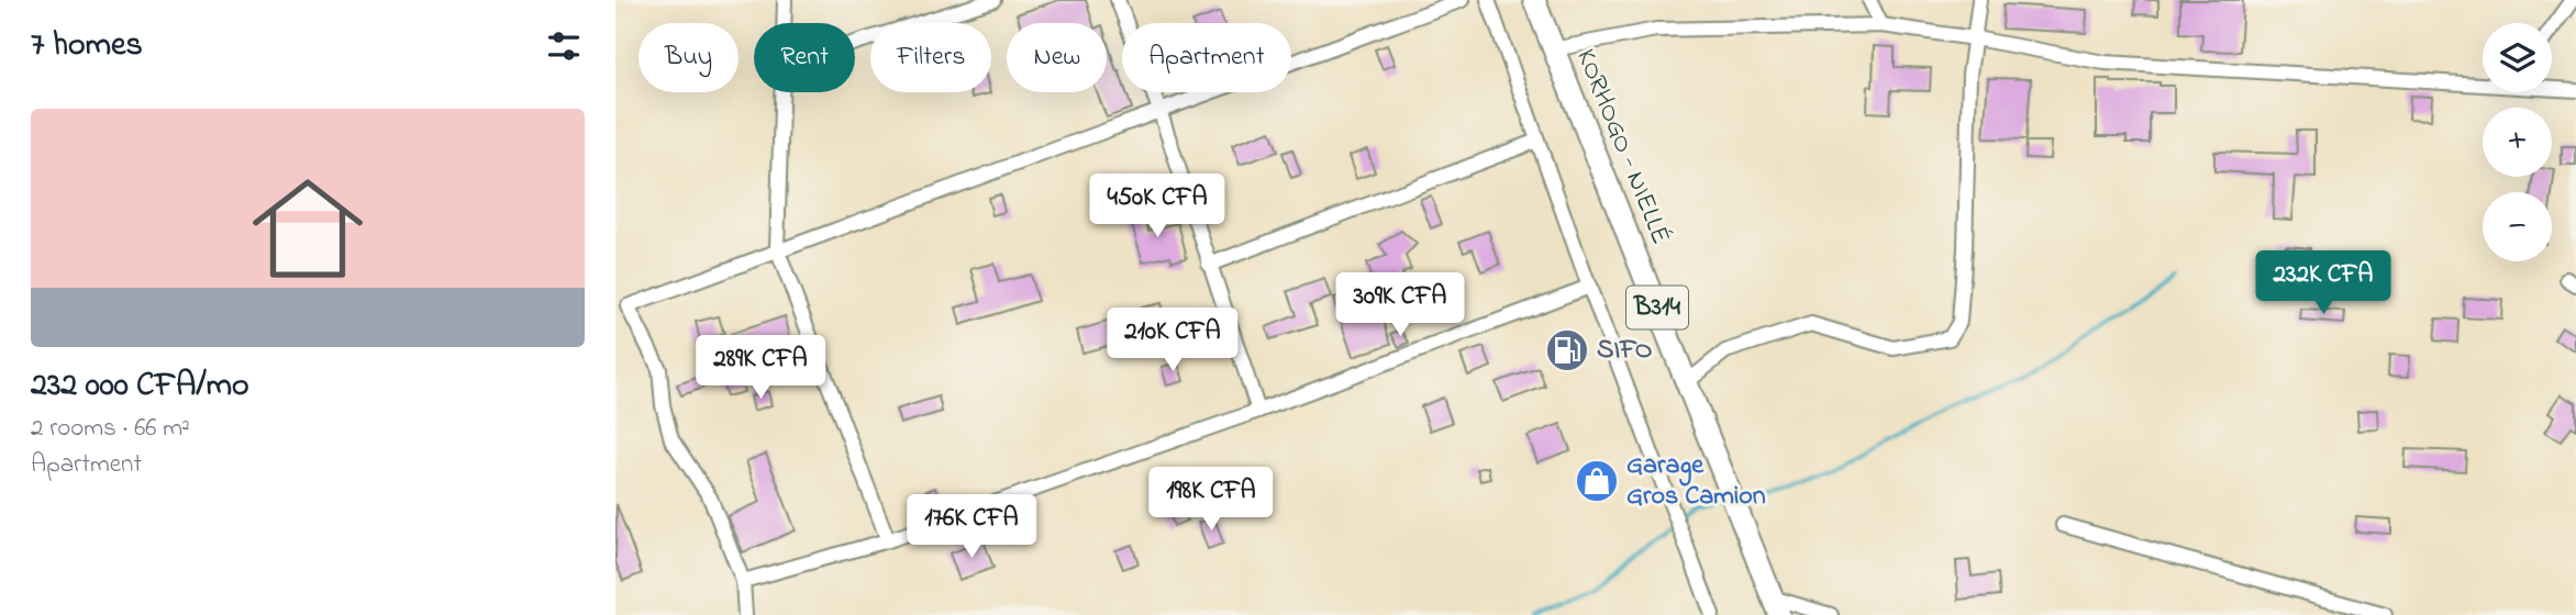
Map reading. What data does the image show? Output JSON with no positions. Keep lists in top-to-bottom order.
{
  "streets": {
    "main road": ["KORHOGO - NIELLÉ", "B314"]
  },
  "places": {
    "fuel station": ["SIFO"],
    "shop": ["Garage Gros Camion"]
  },
  "page": {
    "heading": "7 homes",
    "map_buttons": ["+", "−"],
    "chip": [
      "Buy",
      "Rent",
      "Filters",
      "New",
      "Apartment"
    ],
    "list": [
      {
        "name": "232 000 CFA/mo",
        "note": "2 rooms · 66 m² · Apartment"
      }
    ],
    "price": [
      "450K CFA",
      "232K CFA",
      "309K CFA",
      "210K CFA",
      "289K CFA",
      "198K CFA",
      "176K CFA"
    ]
  }
}
